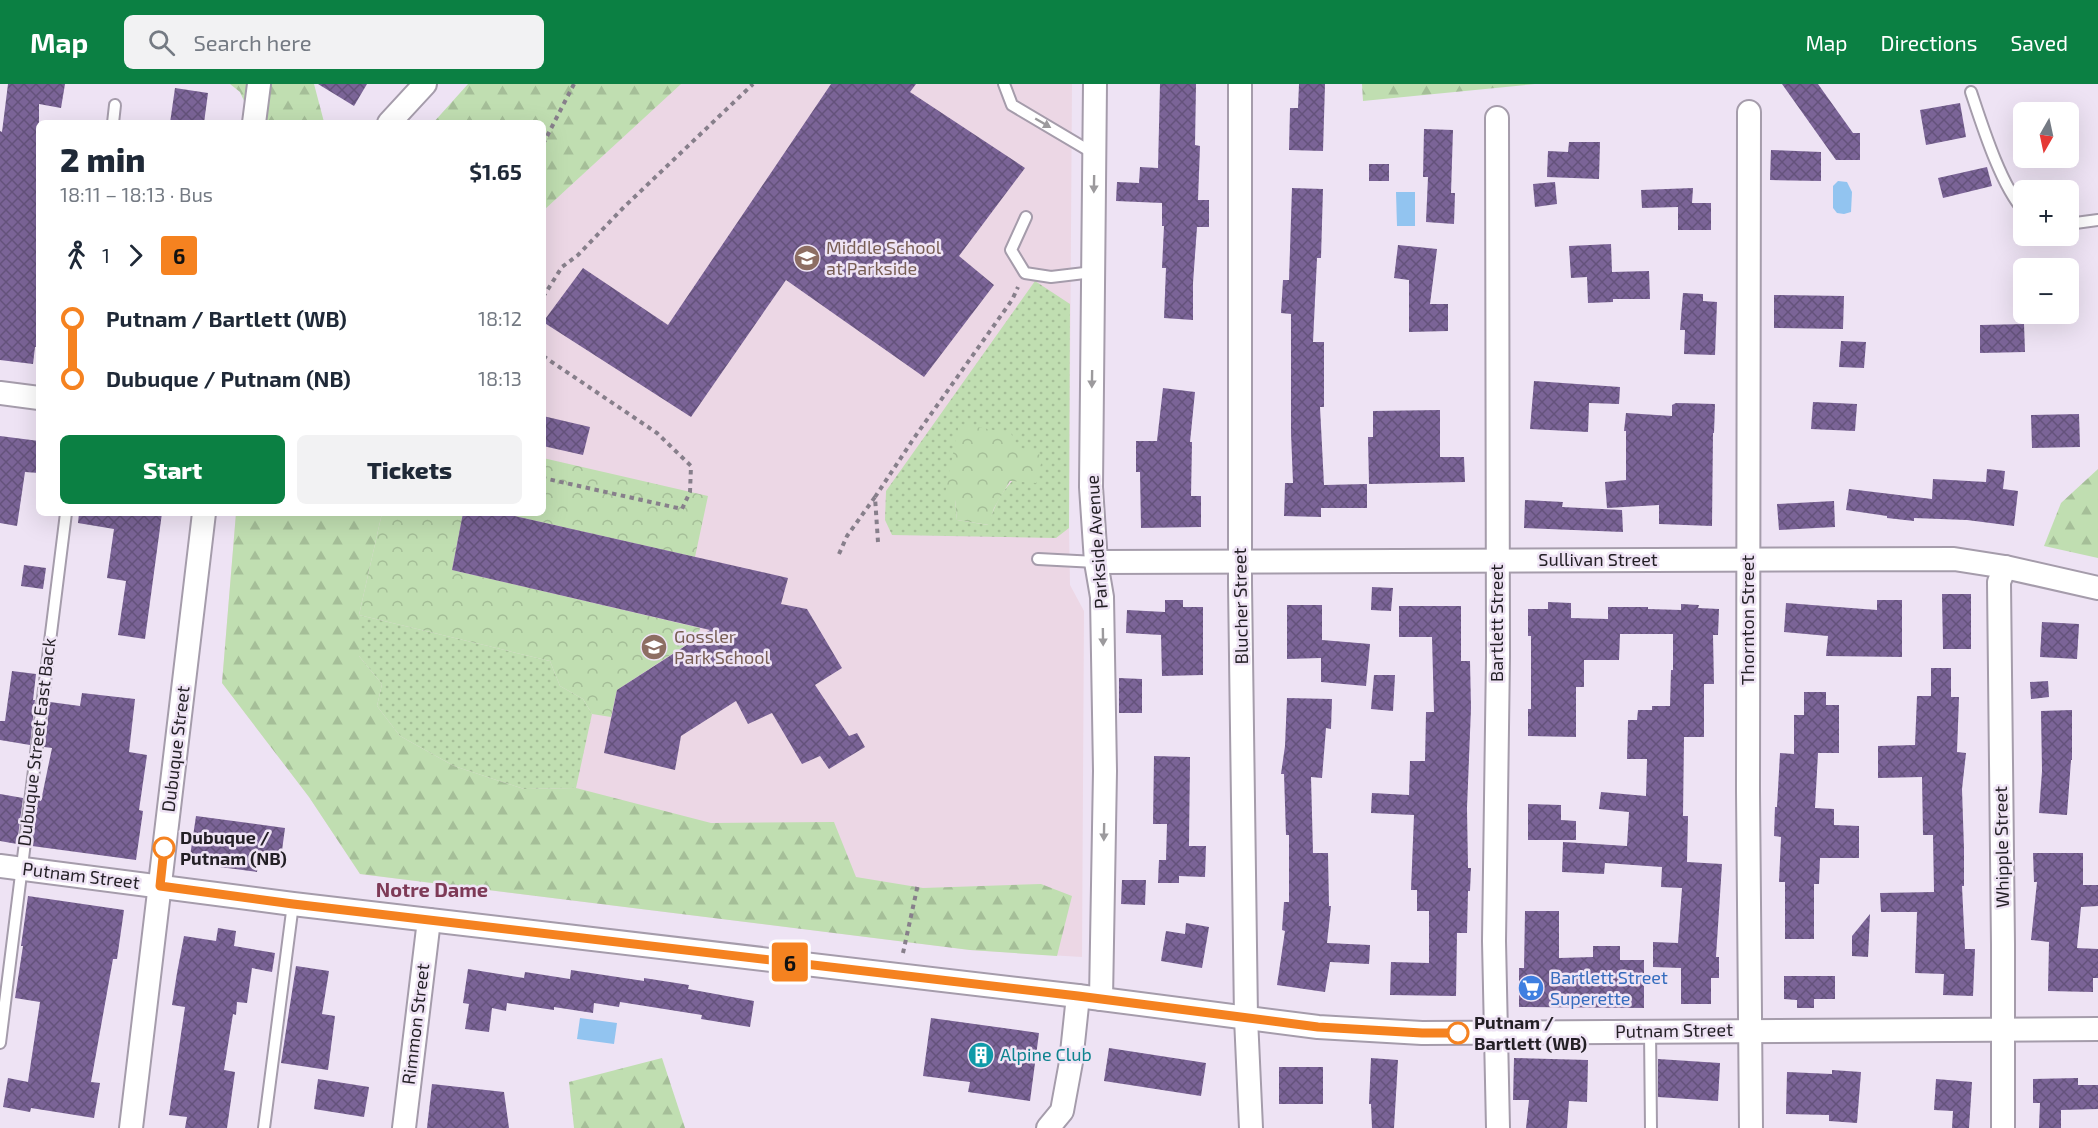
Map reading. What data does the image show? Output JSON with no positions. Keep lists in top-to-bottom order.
{
  "streets": {
    "street": [
      "Parkside Avenue",
      "Sullivan Street",
      "Blucher Street",
      "Thornton Street",
      "Bartlett Street",
      "Dubuque Street",
      "Whipple Street",
      "Putnam Street",
      "Rimmon Street"
    ],
    "lane": ["Dubuque Street East Back"]
  },
  "crossings": [
    ["Parkside Avenue", "Sullivan Street"],
    ["Parkside Avenue", "Putnam Street"],
    ["Sullivan Street", "Blucher Street"],
    ["Sullivan Street", "Thornton Street"],
    ["Sullivan Street", "Bartlett Street"],
    ["Sullivan Street", "Whipple Street"],
    ["Blucher Street", "Putnam Street"],
    ["Thornton Street", "Putnam Street"],
    ["Bartlett Street", "Putnam Street"],
    ["Dubuque Street East Back", "Putnam Street"],
    ["Dubuque Street", "Putnam Street"],
    ["Whipple Street", "Putnam Street"],
    ["Putnam Street", "Rimmon Street"]
  ],
  "one_way": ["Parkside Avenue"],
  "districts": ["Notre Dame"],
  "places": {
    "school or university": ["Middle School at Parkside", "Gossler Park School"],
    "other": ["Dubuque / Putnam (NB)", "Putnam / Bartlett (WB)"],
    "supermarket": ["Bartlett Street Superette"],
    "building": ["Alpine Club"]
  },
  "lines": ["bus line 6"],
  "north": "bottom",
  "page": {
    "header": "Map",
    "search": "Search here",
    "nav": ["Map", "Directions", "Saved"],
    "on_map": "6",
    "map_buttons": ["+", "−"],
    "heading": ["2 min", "18:11 – 18:13 · Bus", "$1.65"],
    "legs": ["1", "6"],
    "list": [
      {
        "name": "Putnam / Bartlett (WB)",
        "value": "18:12"
      },
      {
        "name": "Dubuque / Putnam (NB)",
        "value": "18:13"
      }
    ],
    "buttons": ["Start", "Tickets"]
  }
}
